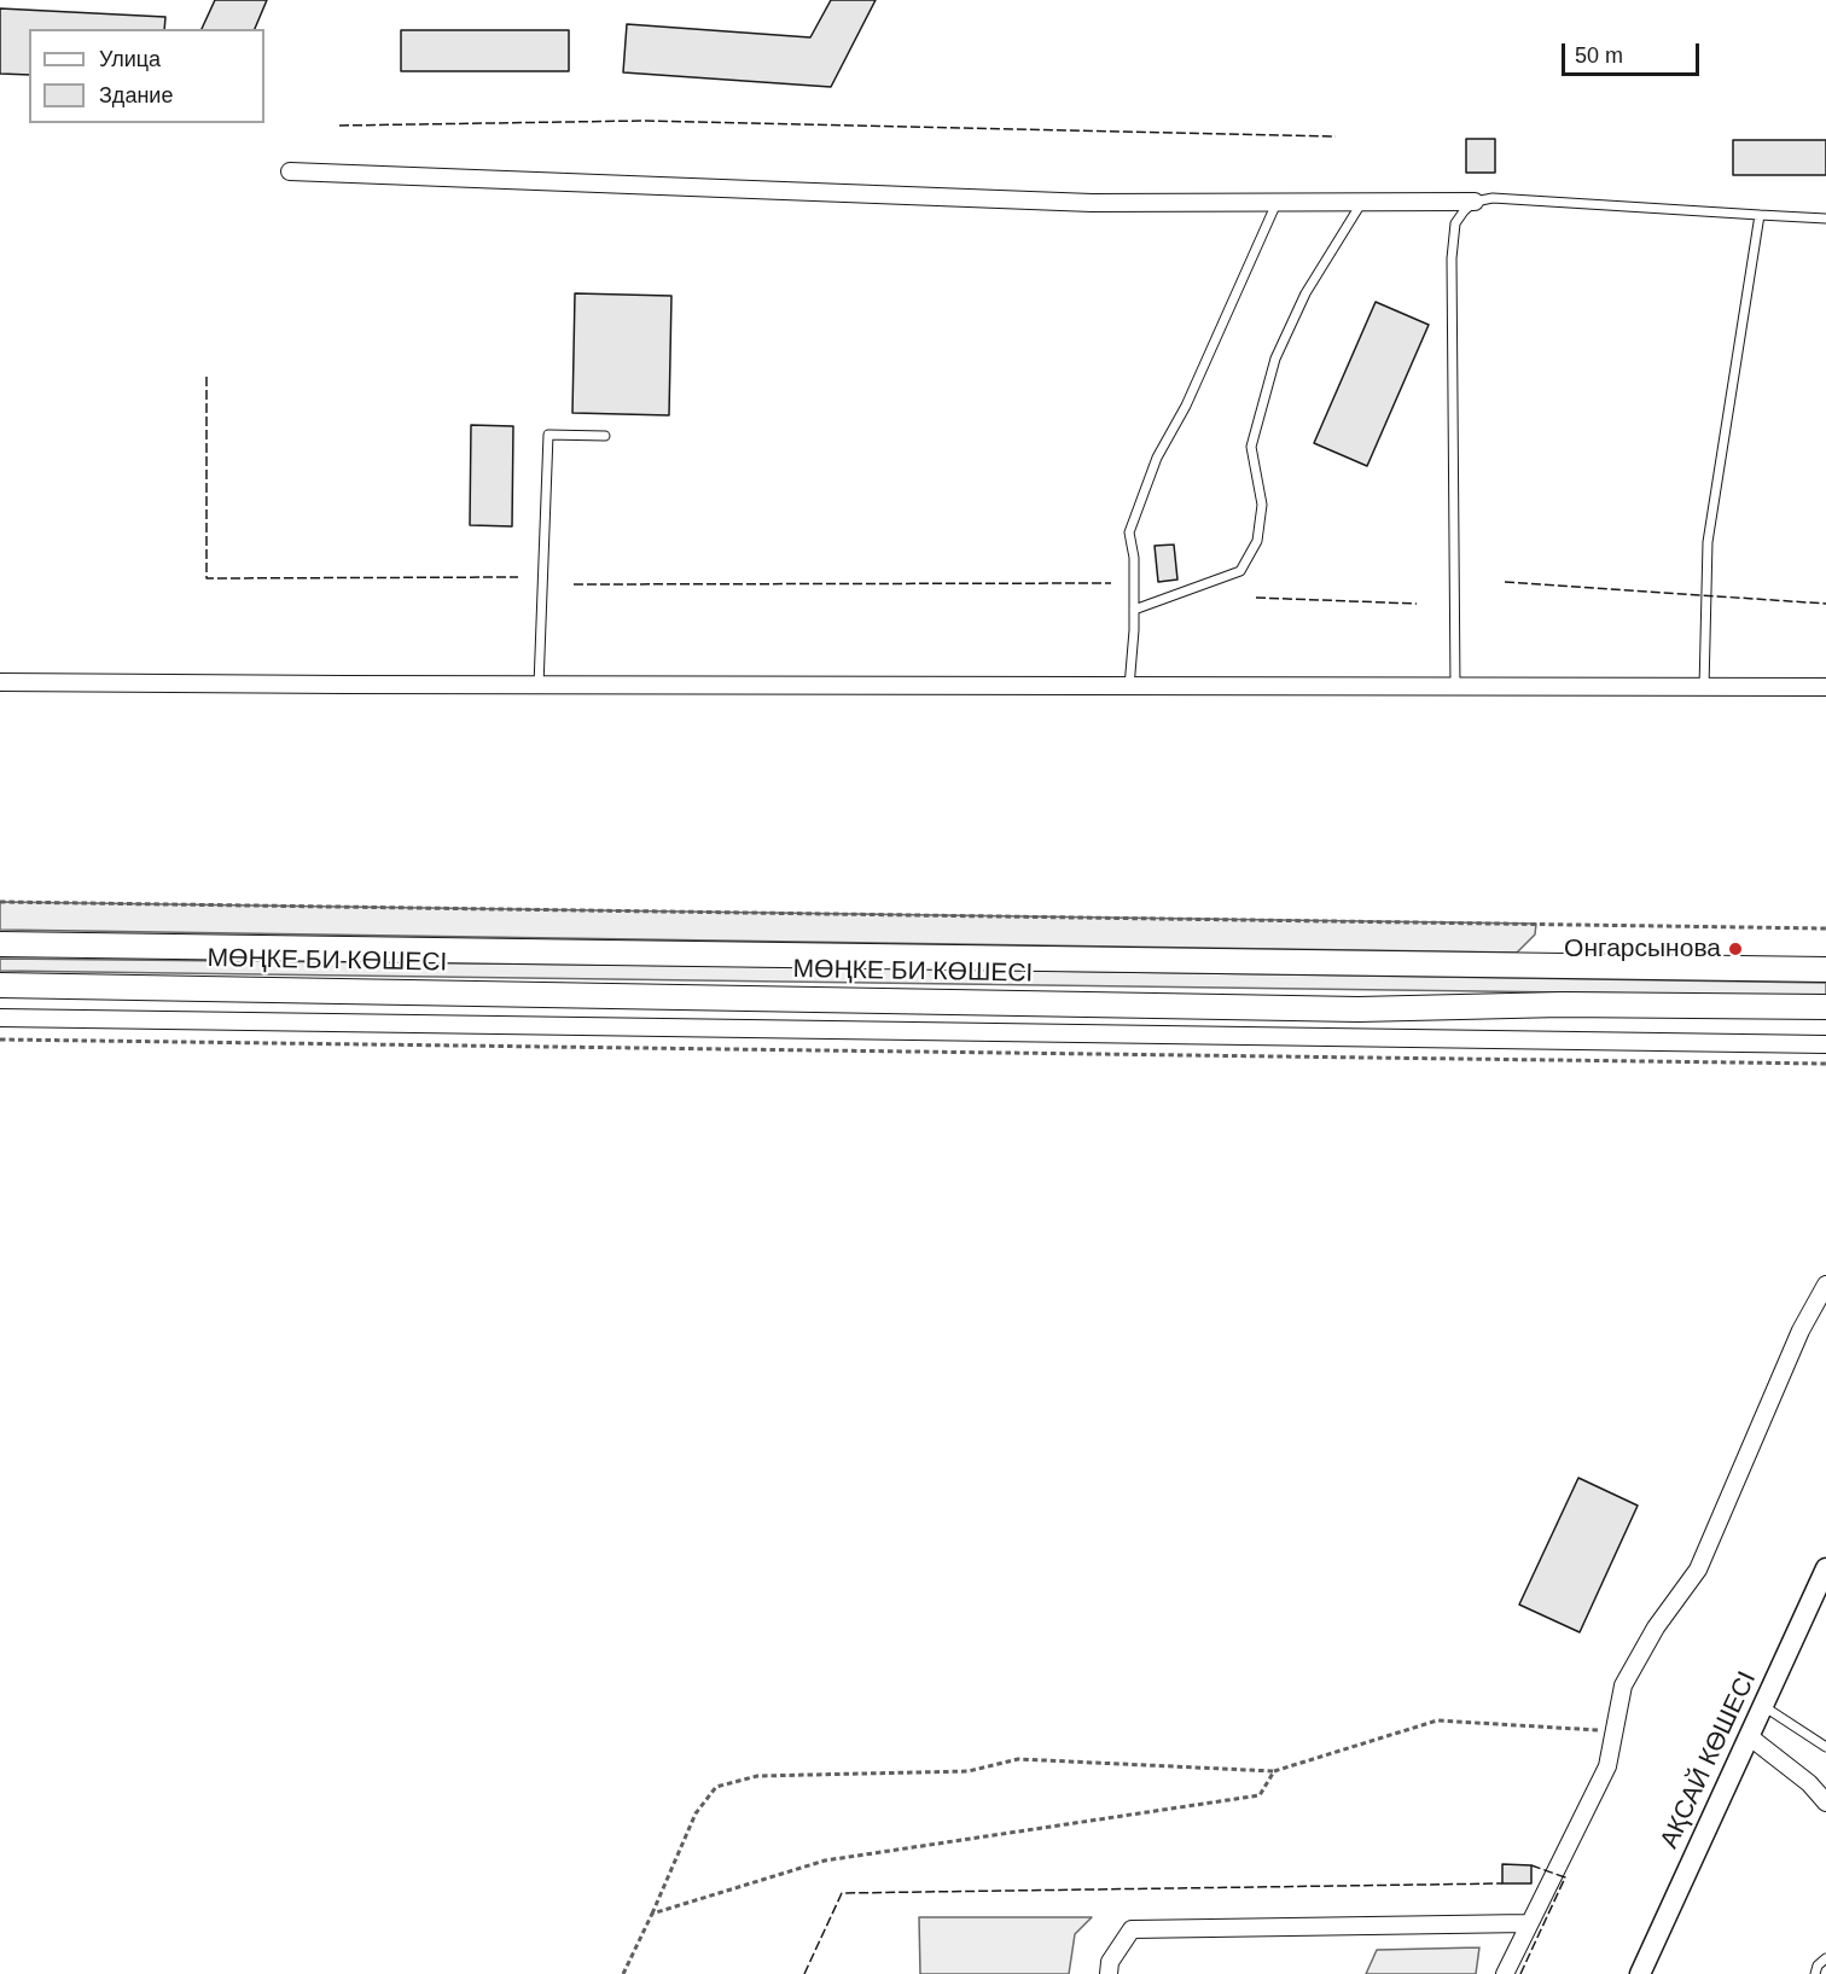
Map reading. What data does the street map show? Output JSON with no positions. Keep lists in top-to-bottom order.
{
  "streets": {
    "main road": ["МӨҢКЕ БИ КӨШЕСІ"],
    "street": ["АҚСАЙ КӨШЕСІ"]
  },
  "places": ["Онгарсынова"],
  "legend": ["Улица", "Здание"],
  "scale_bar": "50 m"
}
